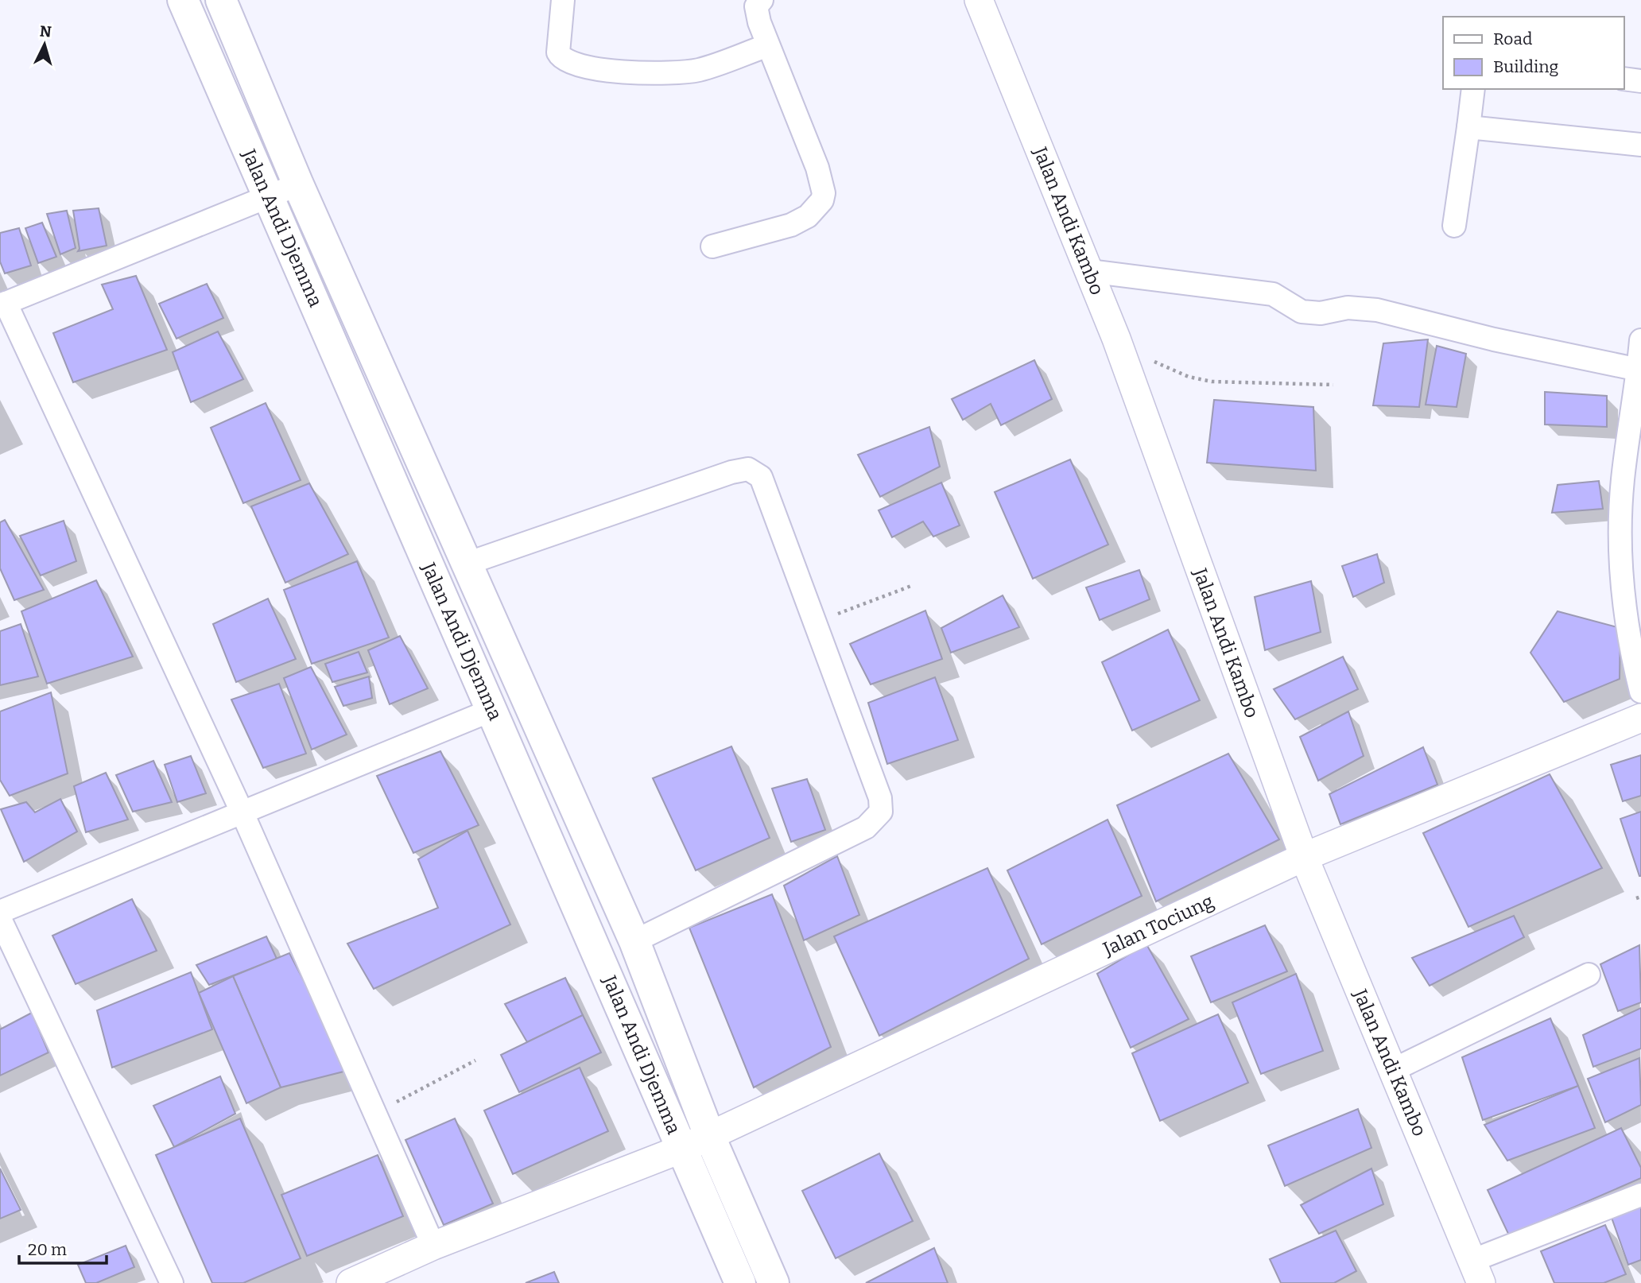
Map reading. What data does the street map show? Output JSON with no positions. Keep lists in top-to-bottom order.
{
  "streets": {
    "highway": ["Jalan Andi Djemma"],
    "street": ["Jalan Andi Kambo", "Jalan Tociung"]
  },
  "crossings": [
    ["Jalan Andi Kambo", "Jalan Tociung"],
    ["Jalan Andi Djemma", "Jalan Tociung"]
  ],
  "legend": ["Road", "Building"],
  "scale_bar": "20 m",
  "north": "top"
}
